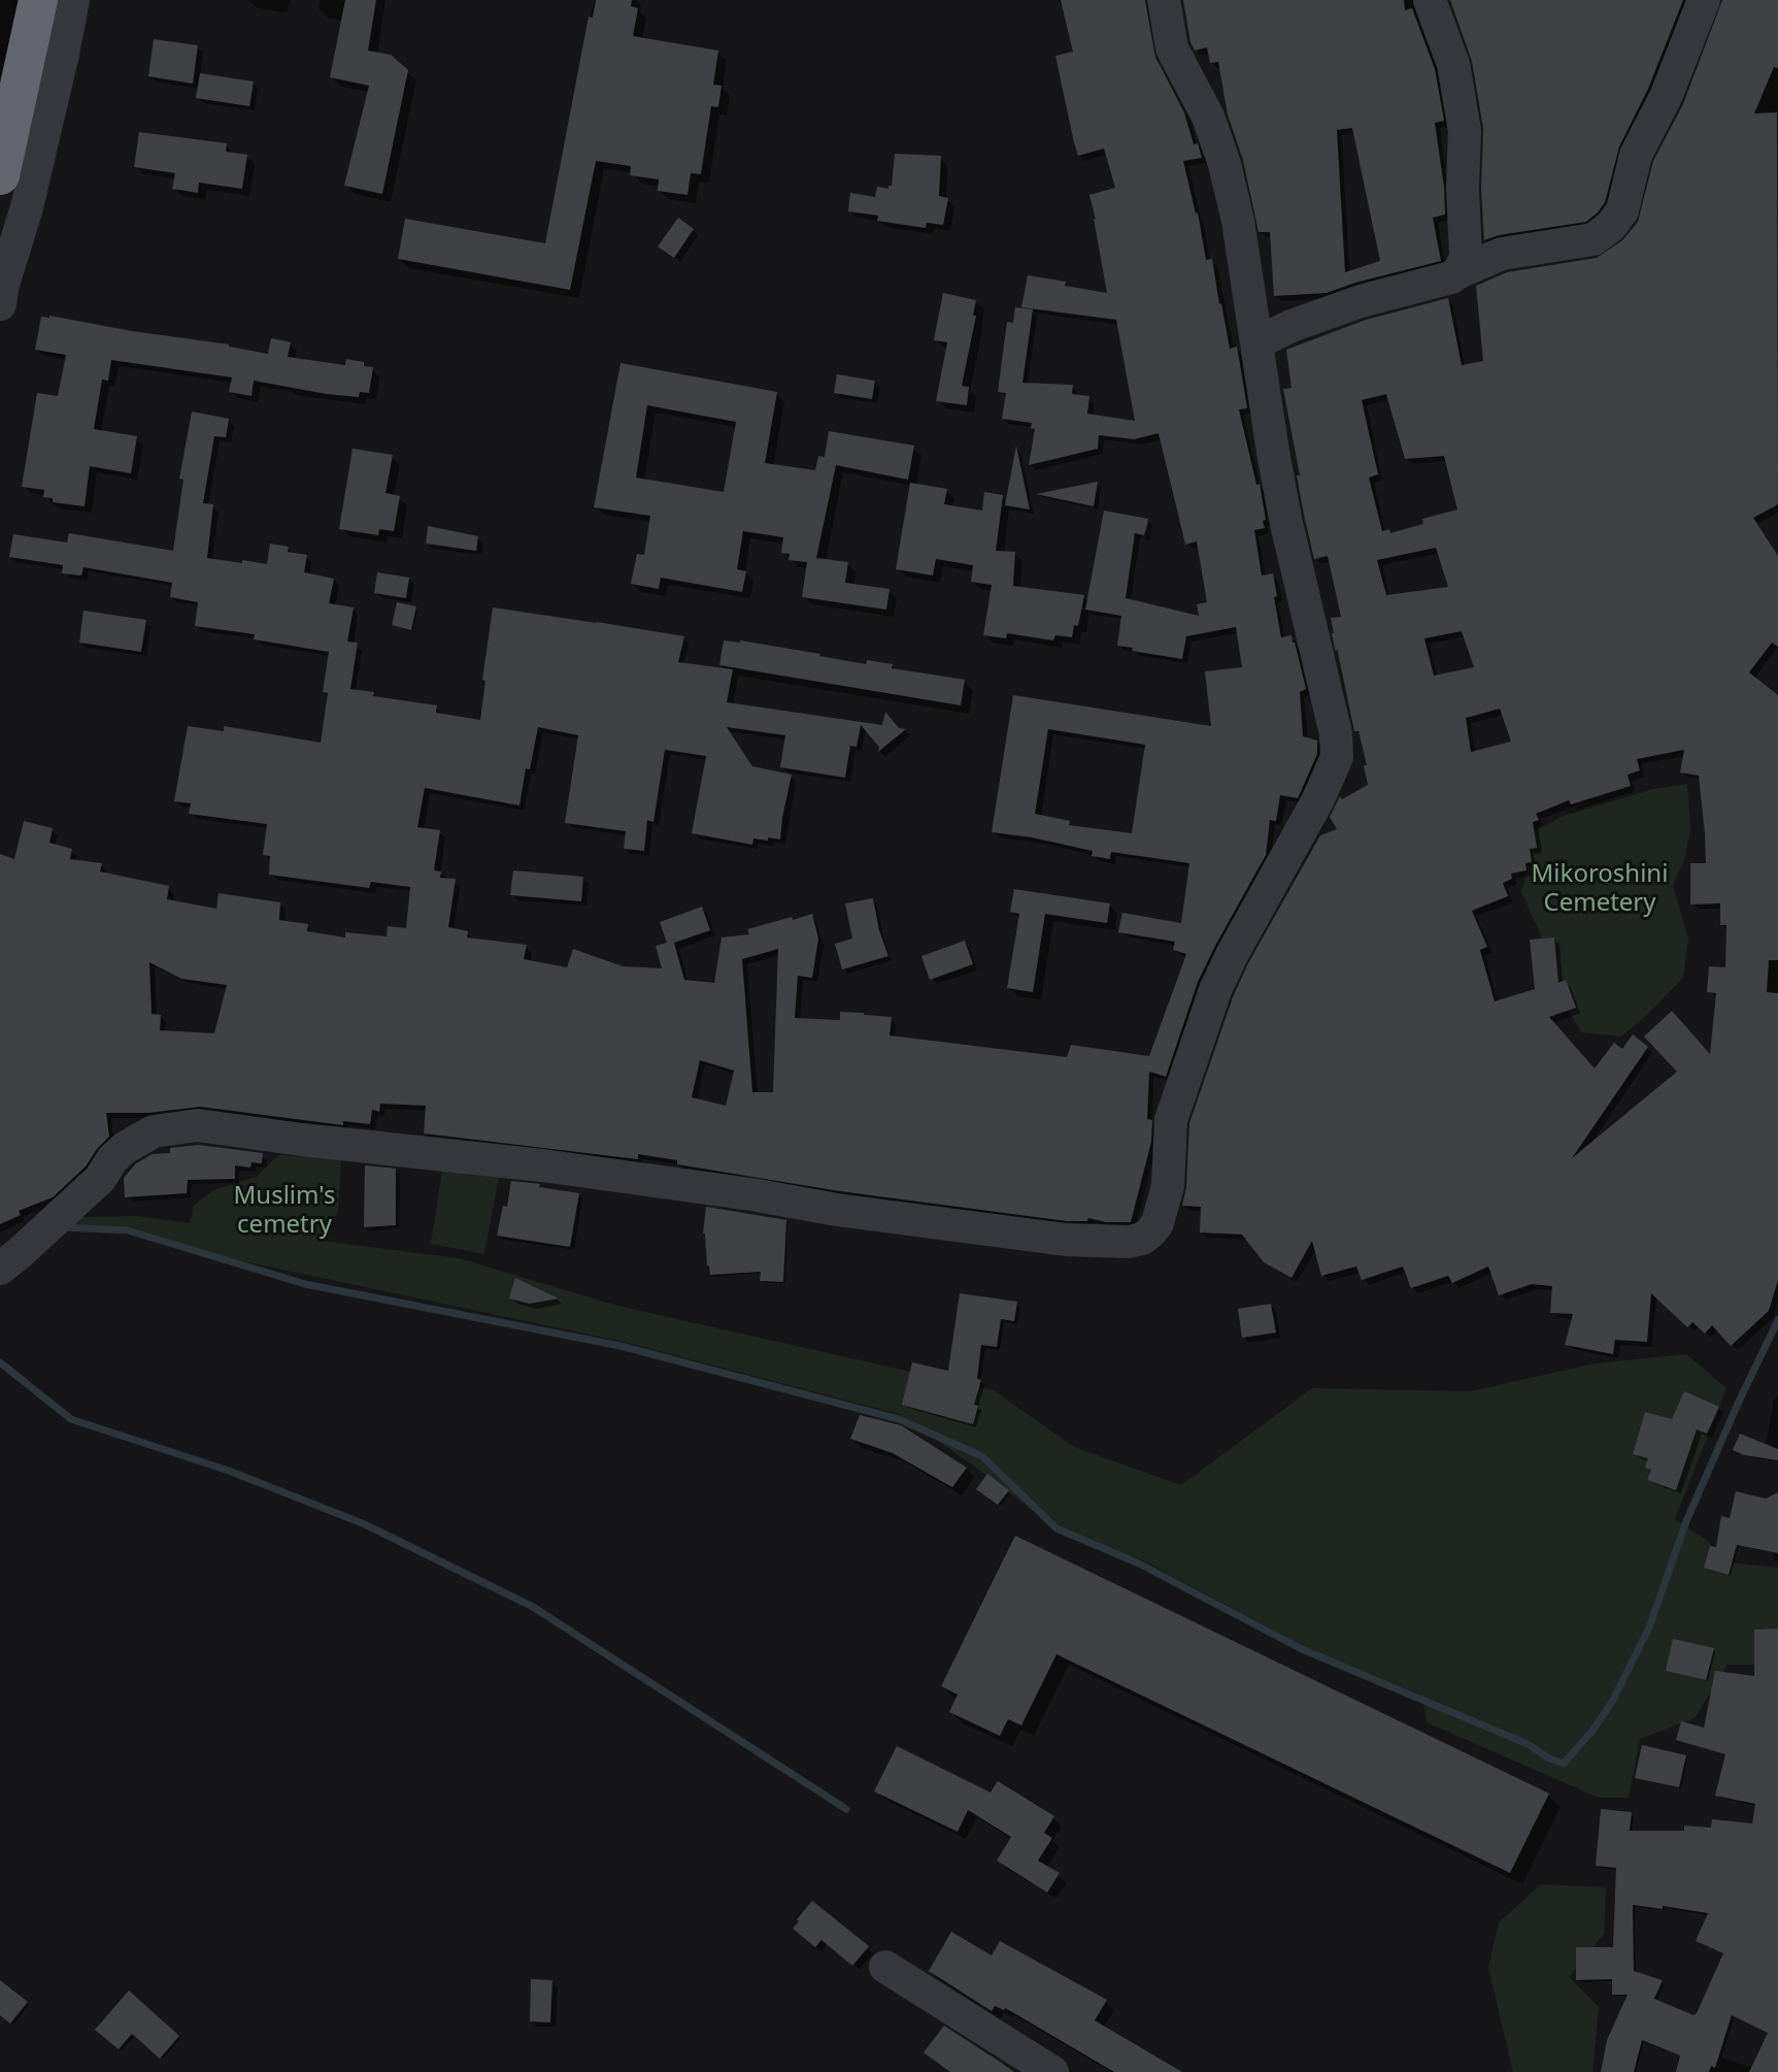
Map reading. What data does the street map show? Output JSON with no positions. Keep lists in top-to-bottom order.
{
  "parks": ["Mikoroshini Cemetery", "Muslim's cemetry"]
}
